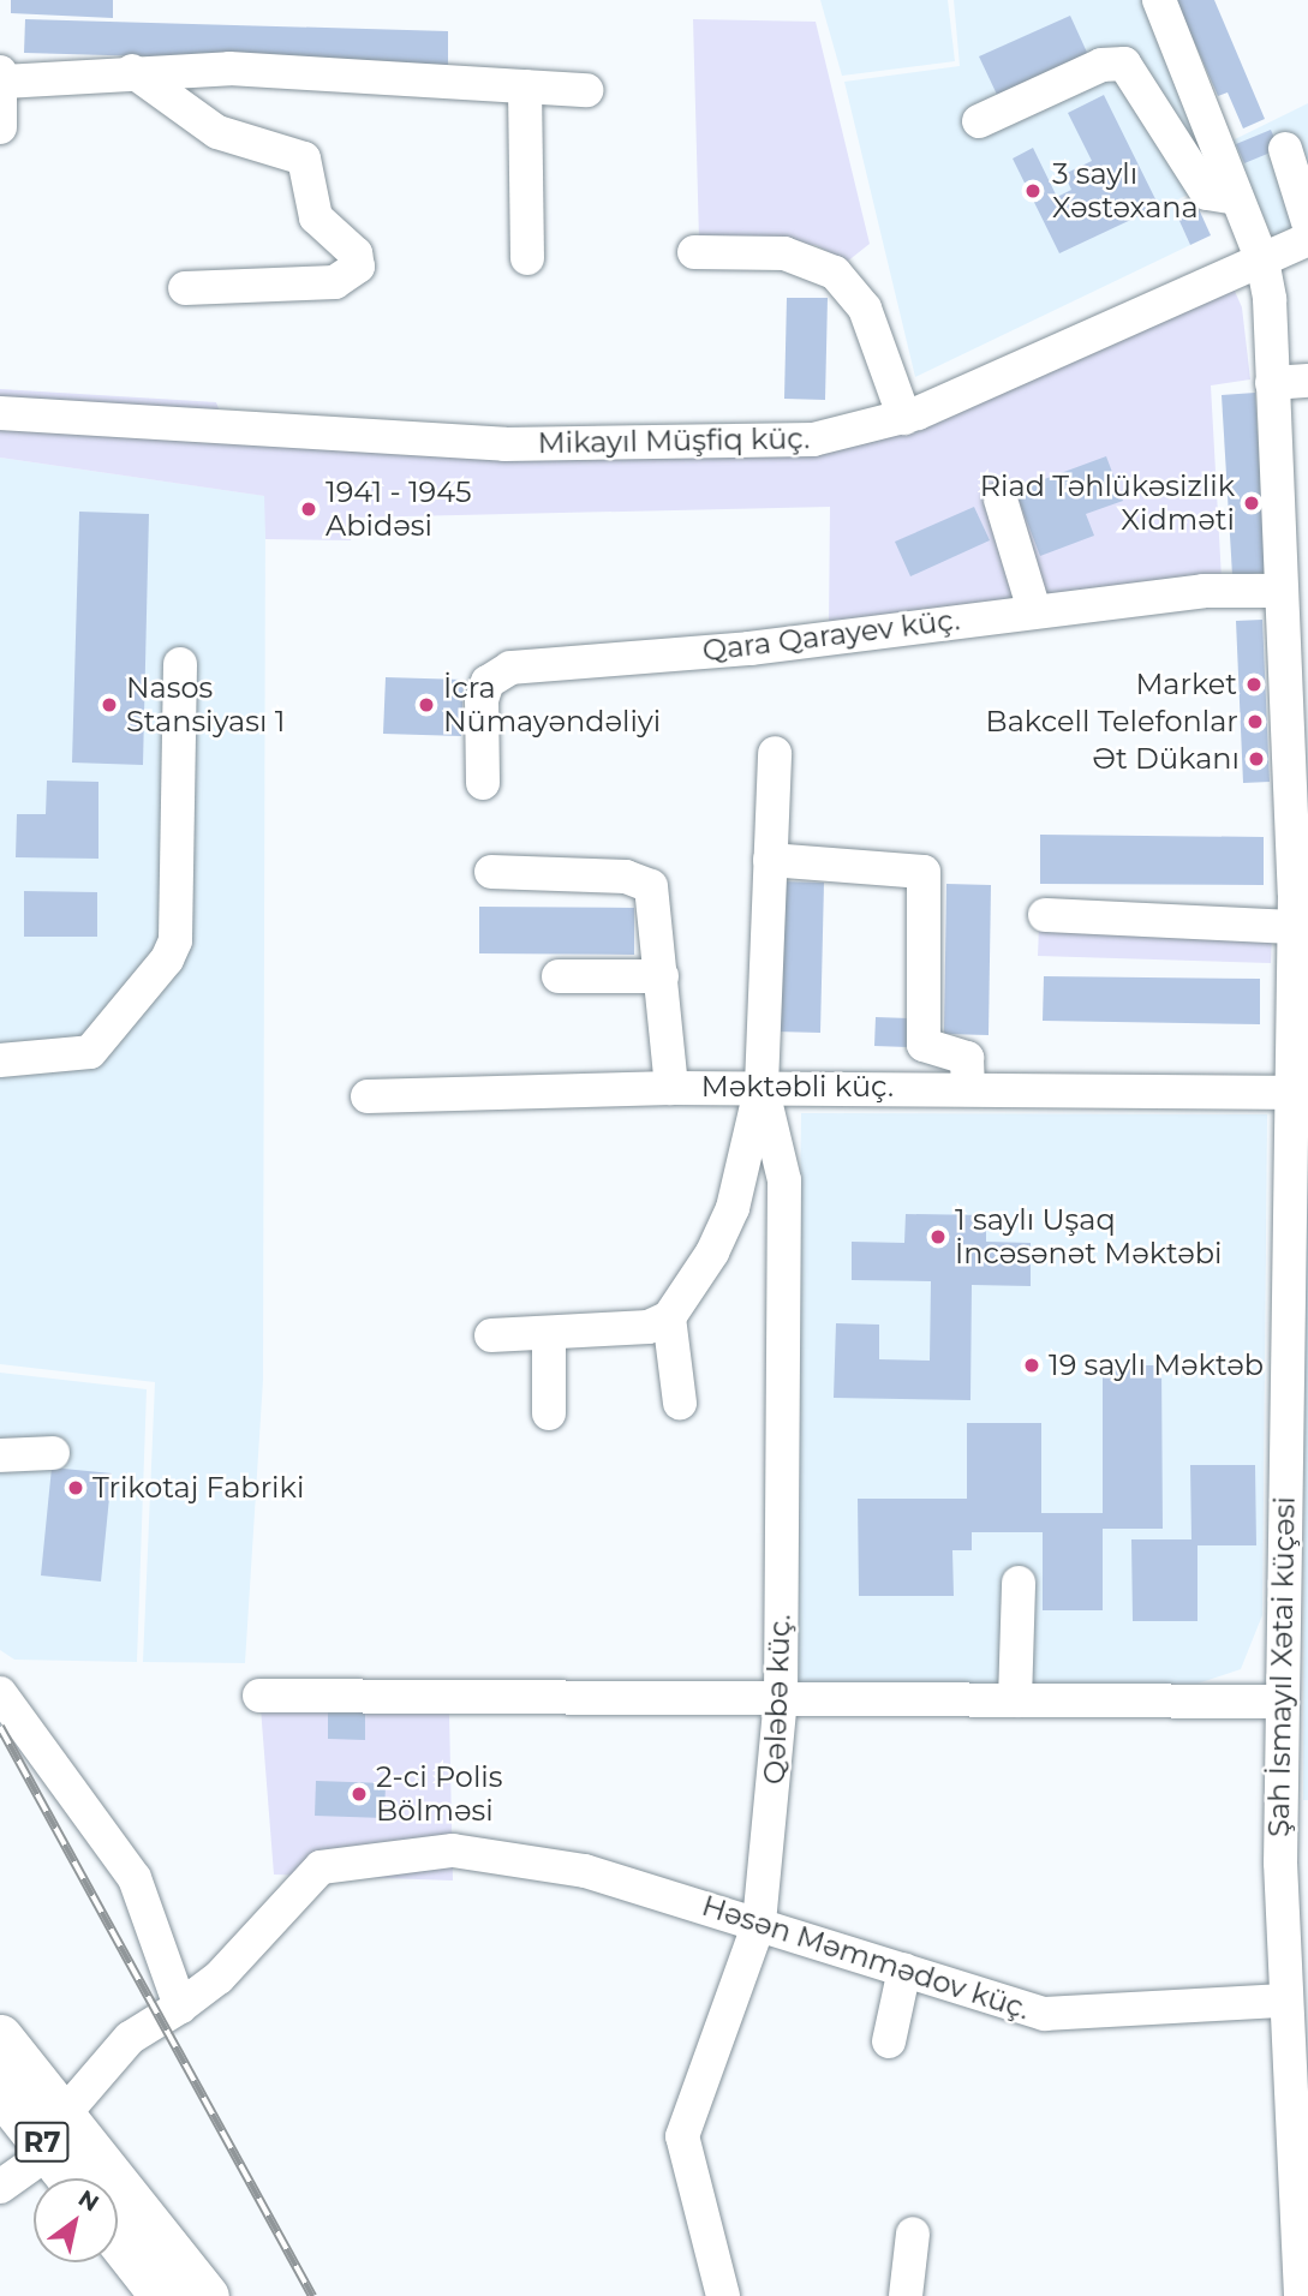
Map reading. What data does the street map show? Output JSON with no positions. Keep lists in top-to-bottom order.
{
  "streets": {
    "main road": ["R7"],
    "street": [
      "Mikayıl Müşfiq küç.",
      "Qara Qarayev küç.",
      "Məktəbli küç.",
      "Şah İsmayıl Xətai küçəsi",
      "Qələbə küç.",
      "Həsən Məmmədov küç."
    ]
  },
  "crossings": [
    ["Mikayıl Müşfiq küç.", "Şah İsmayıl Xətai küçəsi"],
    ["Qara Qarayev küç.", "Şah İsmayıl Xətai küçəsi"],
    ["Məktəbli küç.", "Şah İsmayıl Xətai küçəsi"],
    ["Məktəbli küç.", "Qələbə küç."],
    ["Şah İsmayıl Xətai küçəsi", "Həsən Məmmədov küç."],
    ["Qələbə küç.", "Həsən Məmmədov küç."],
    ["Həsən Məmmədov küç.", "R7"]
  ],
  "places": [
    "3 saylı Xəstəxana",
    "Riad Təhlükəsizlik Xidməti",
    "1941 - 1945 Abidəsi",
    "Market",
    "Nasos Stansiyası 1",
    "İcra Nümayəndəliyi",
    "Bakcell Telefonlar",
    "Ət Dükanı",
    "1 saylı Uşaq İncəsənət Məktəbi",
    "19 saylı Məktəb",
    "Trikotaj Fabriki",
    "2-ci Polis Bölməsi"
  ],
  "north": "top right"
}
